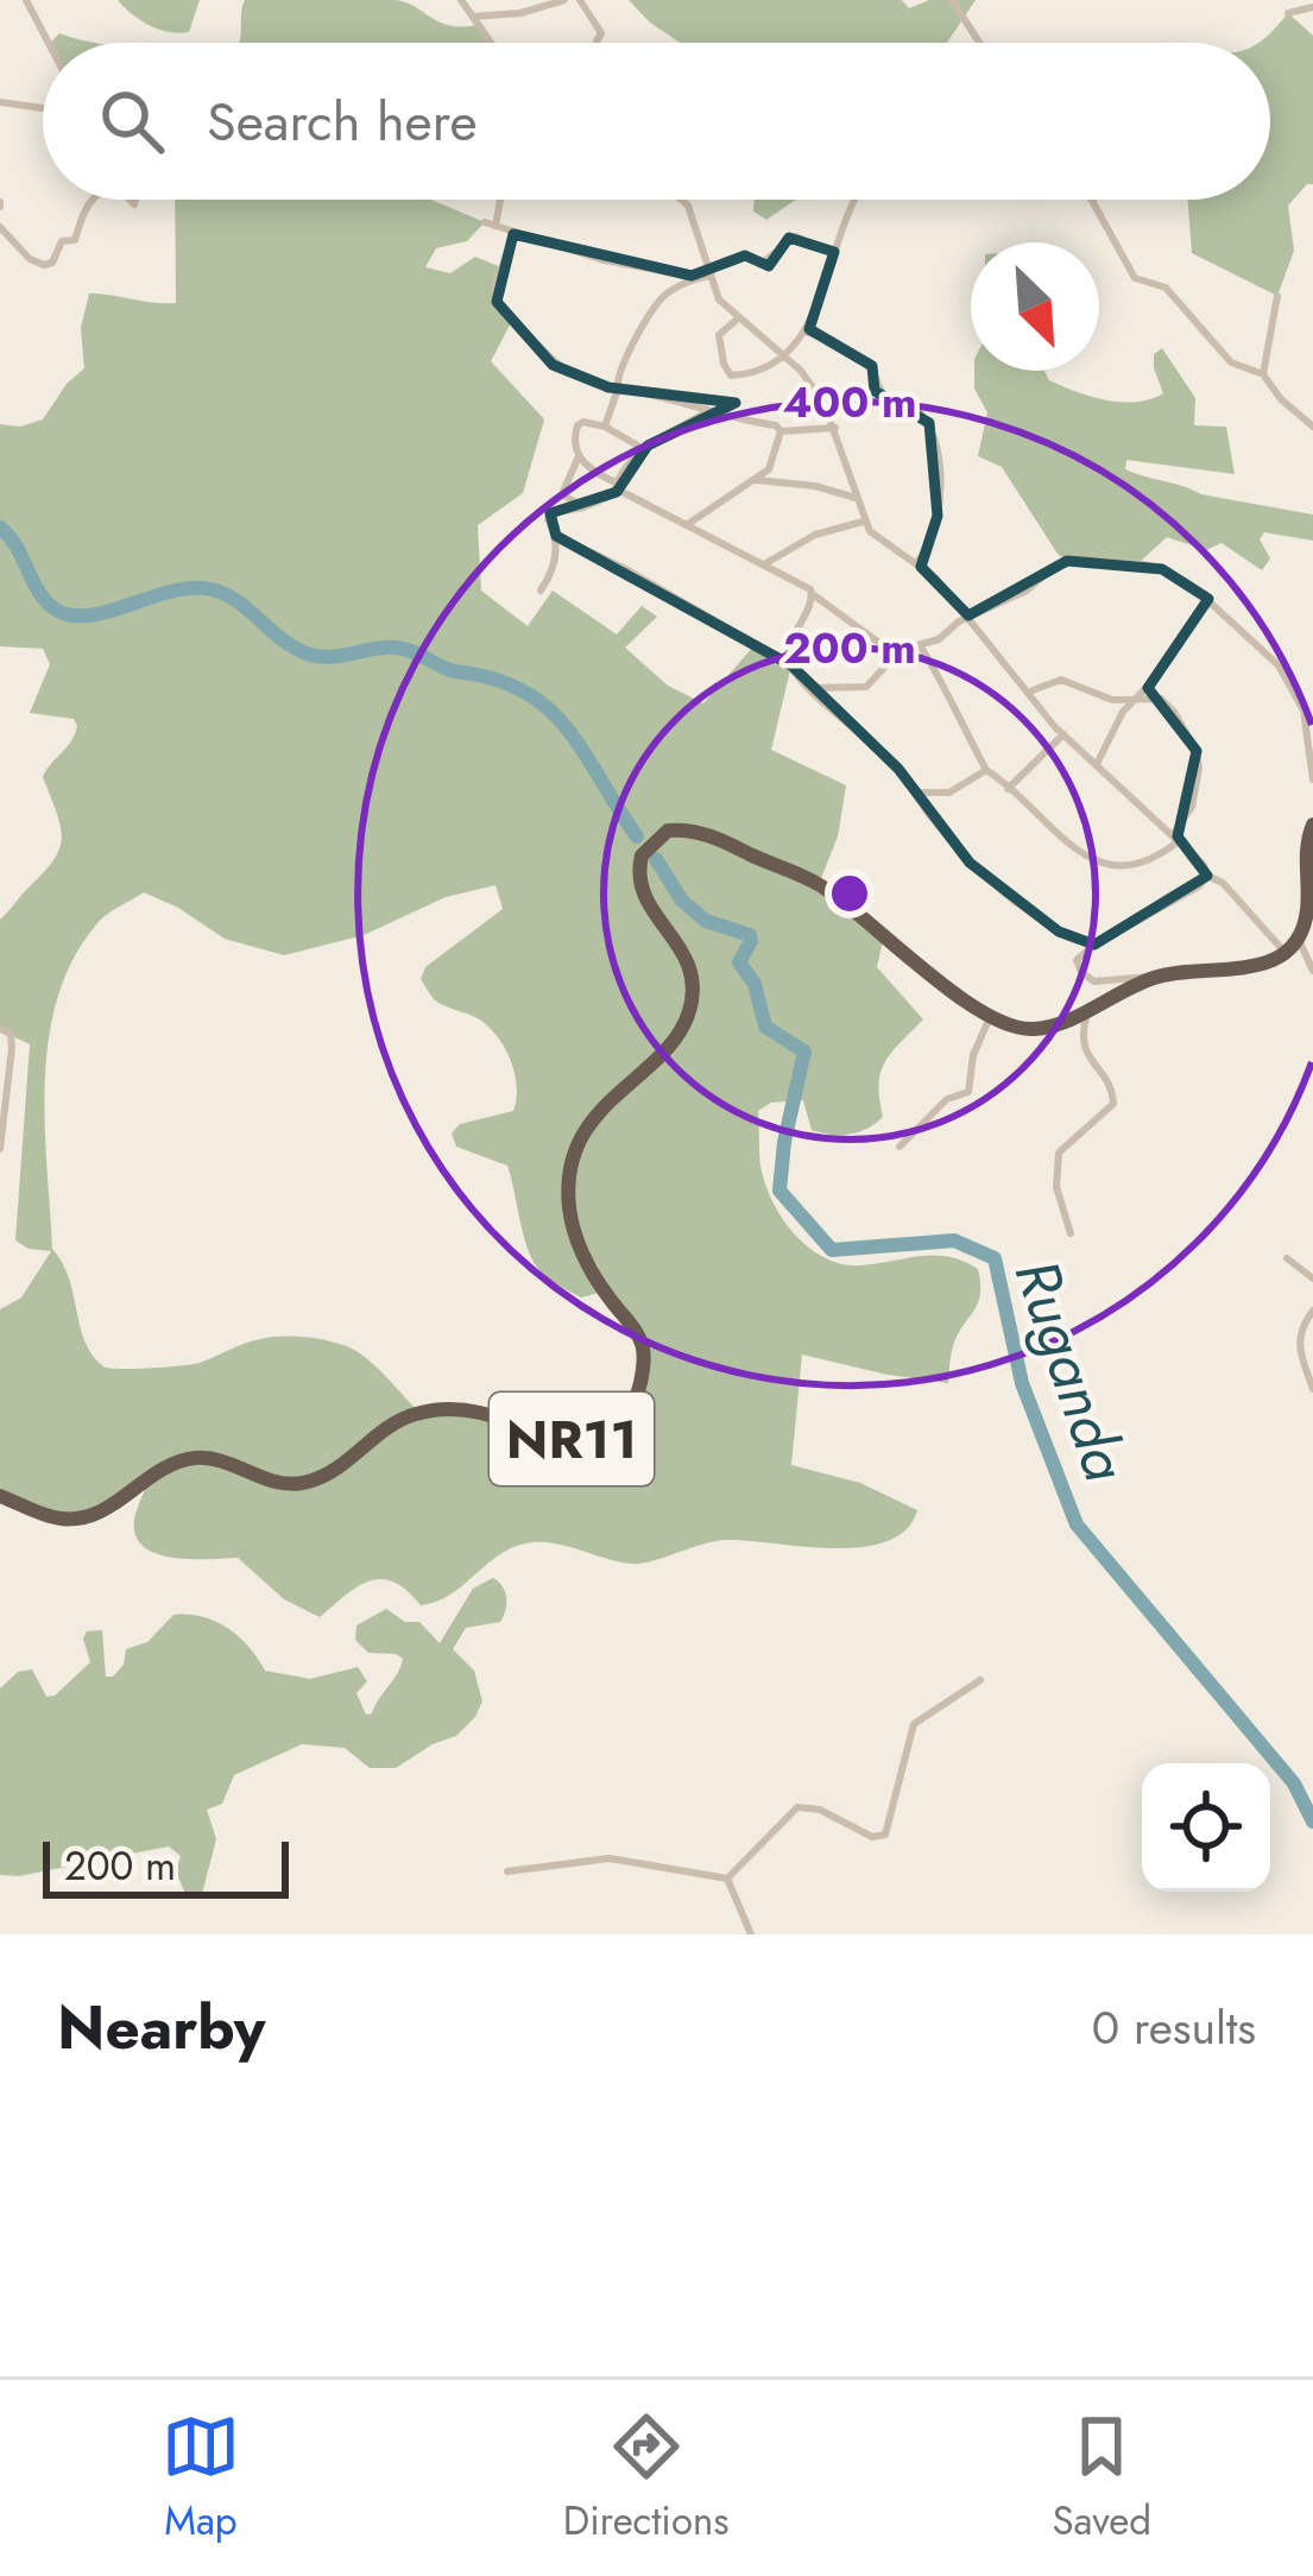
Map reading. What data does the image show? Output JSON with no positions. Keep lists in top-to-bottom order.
{
  "streets": {
    "highway": ["NR11"]
  },
  "water": ["Ruganda"],
  "scale_bar": "200 m",
  "north": "bottom right",
  "page": {
    "search": "Search here",
    "scale": "200 m",
    "heading": ["Nearby", "0 results"],
    "nav": ["Map", "Directions", "Saved"]
  },
  "rings": ["400 m", "200 m"]
}
